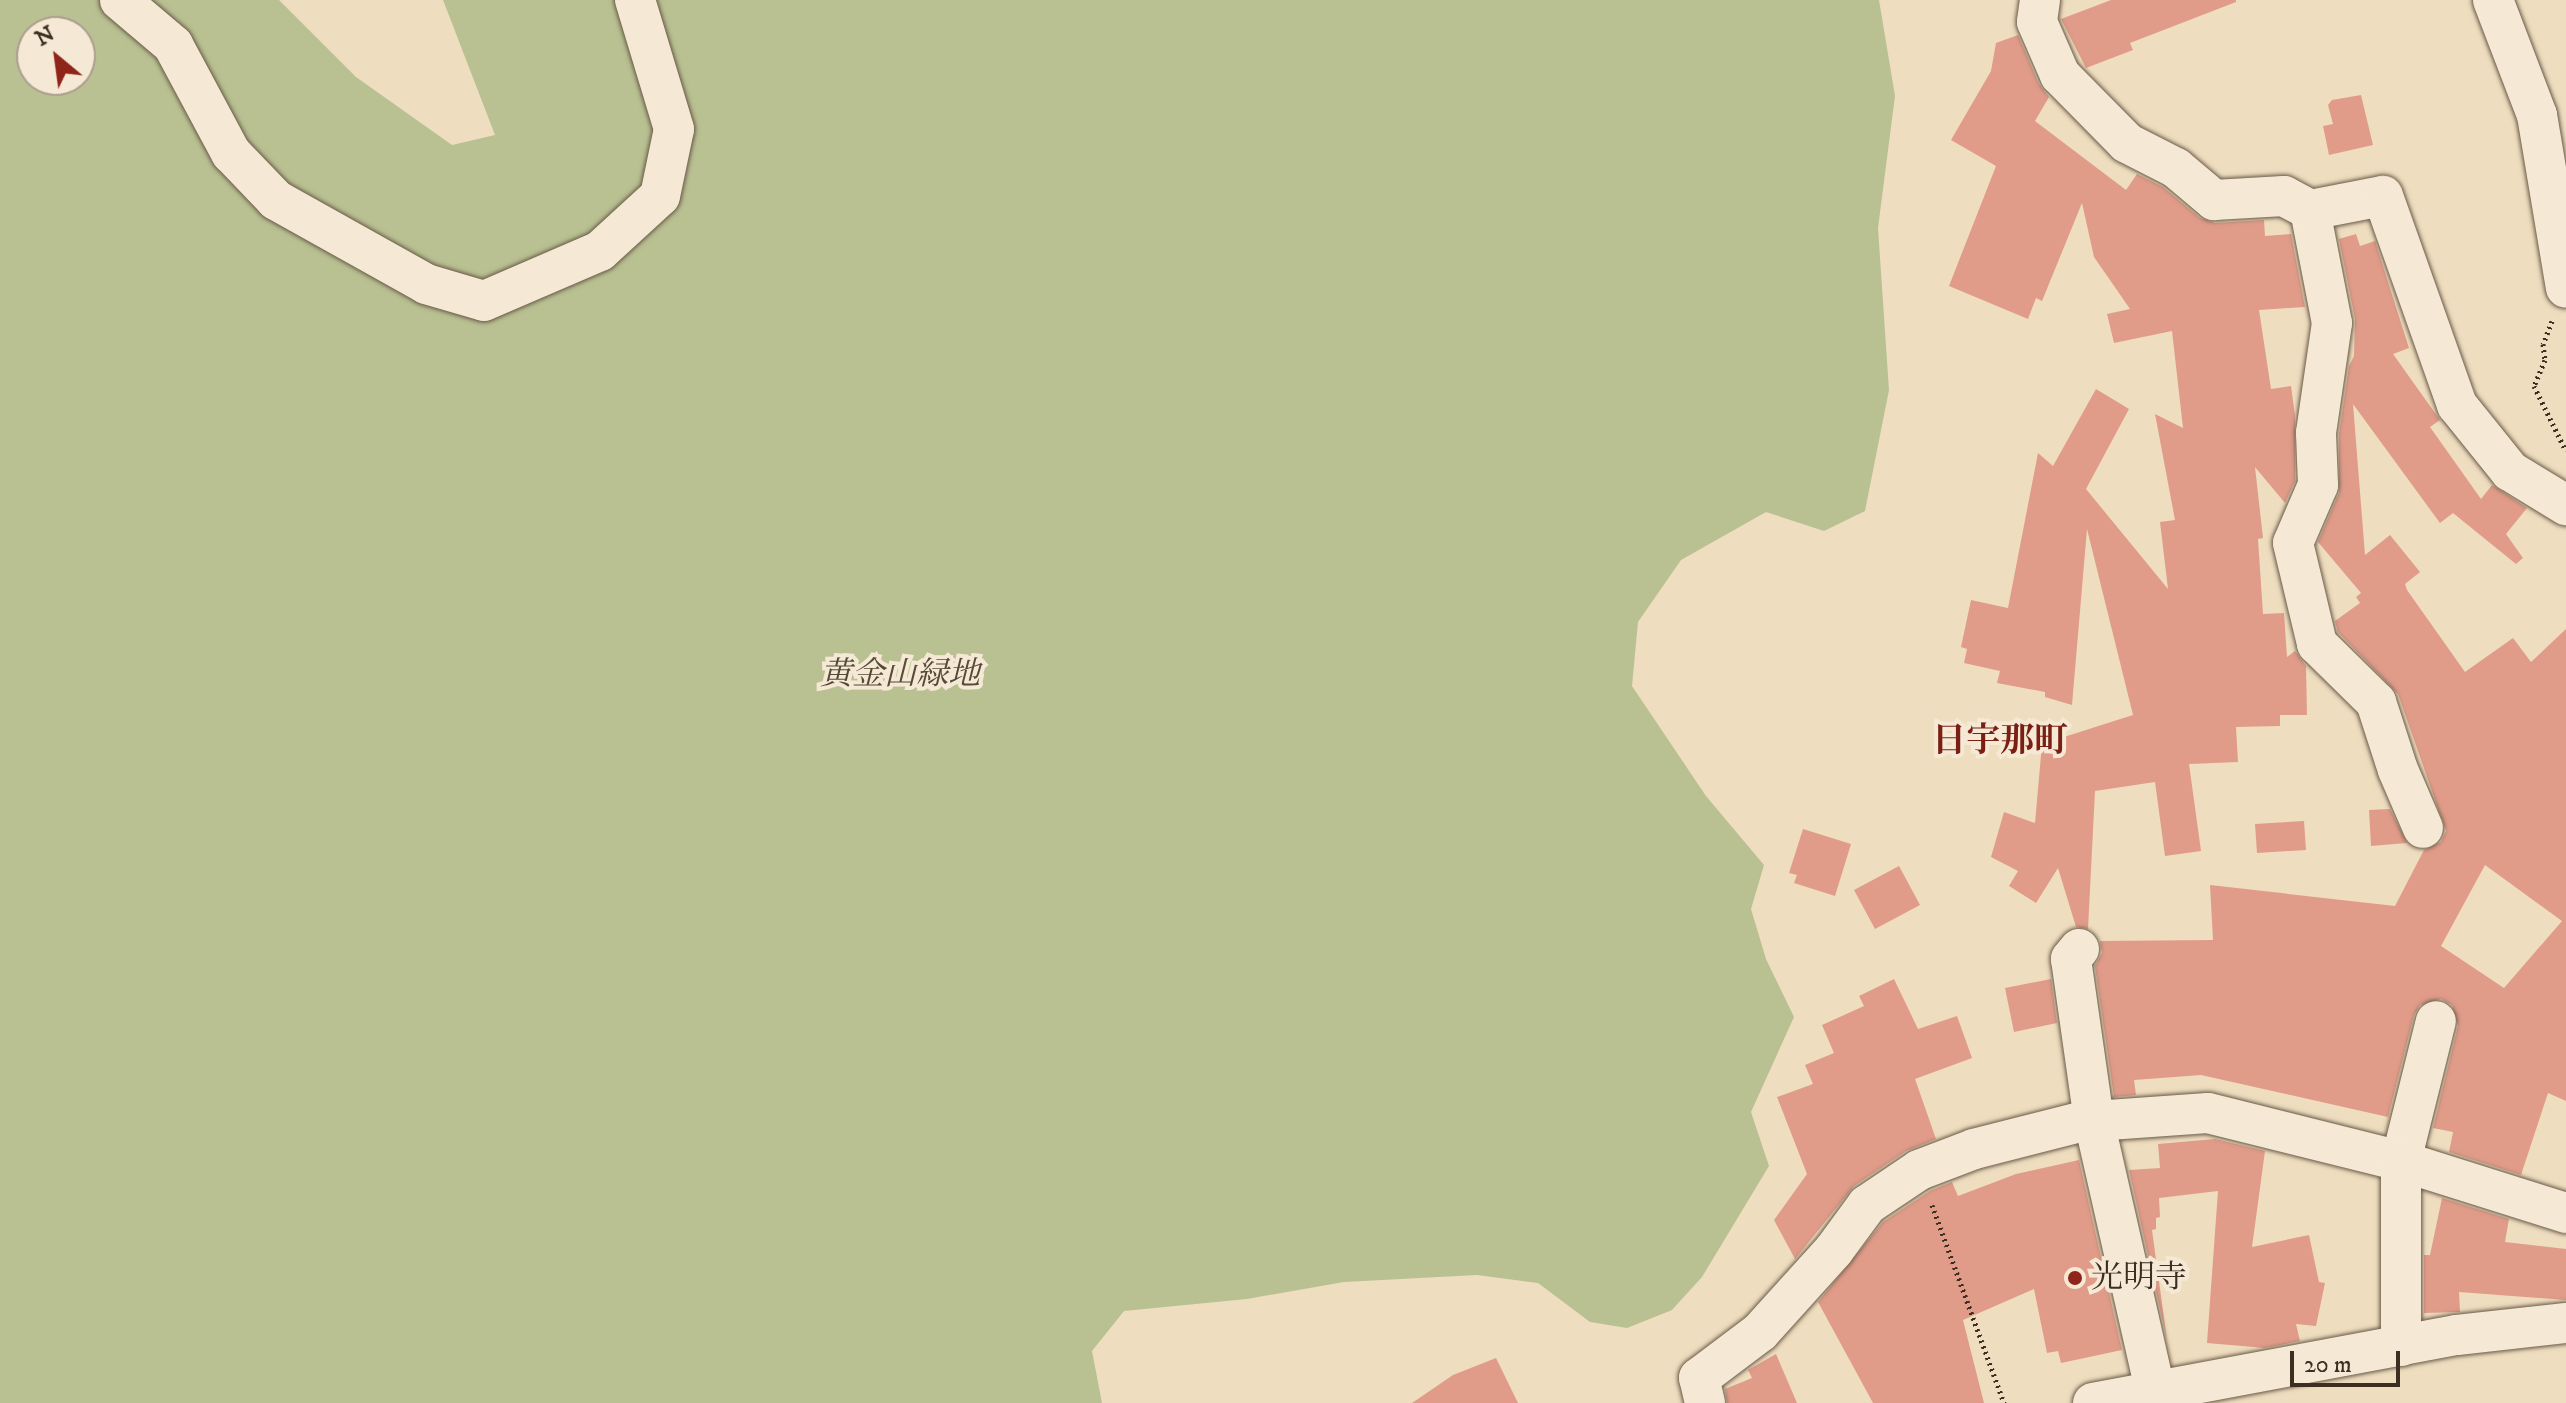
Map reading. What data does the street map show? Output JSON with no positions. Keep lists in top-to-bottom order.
{
  "districts": ["日宇那町"],
  "parks": ["黄金山緑地"],
  "places": ["光明寺"],
  "scale_bar": "20 m",
  "north": "top left"
}
